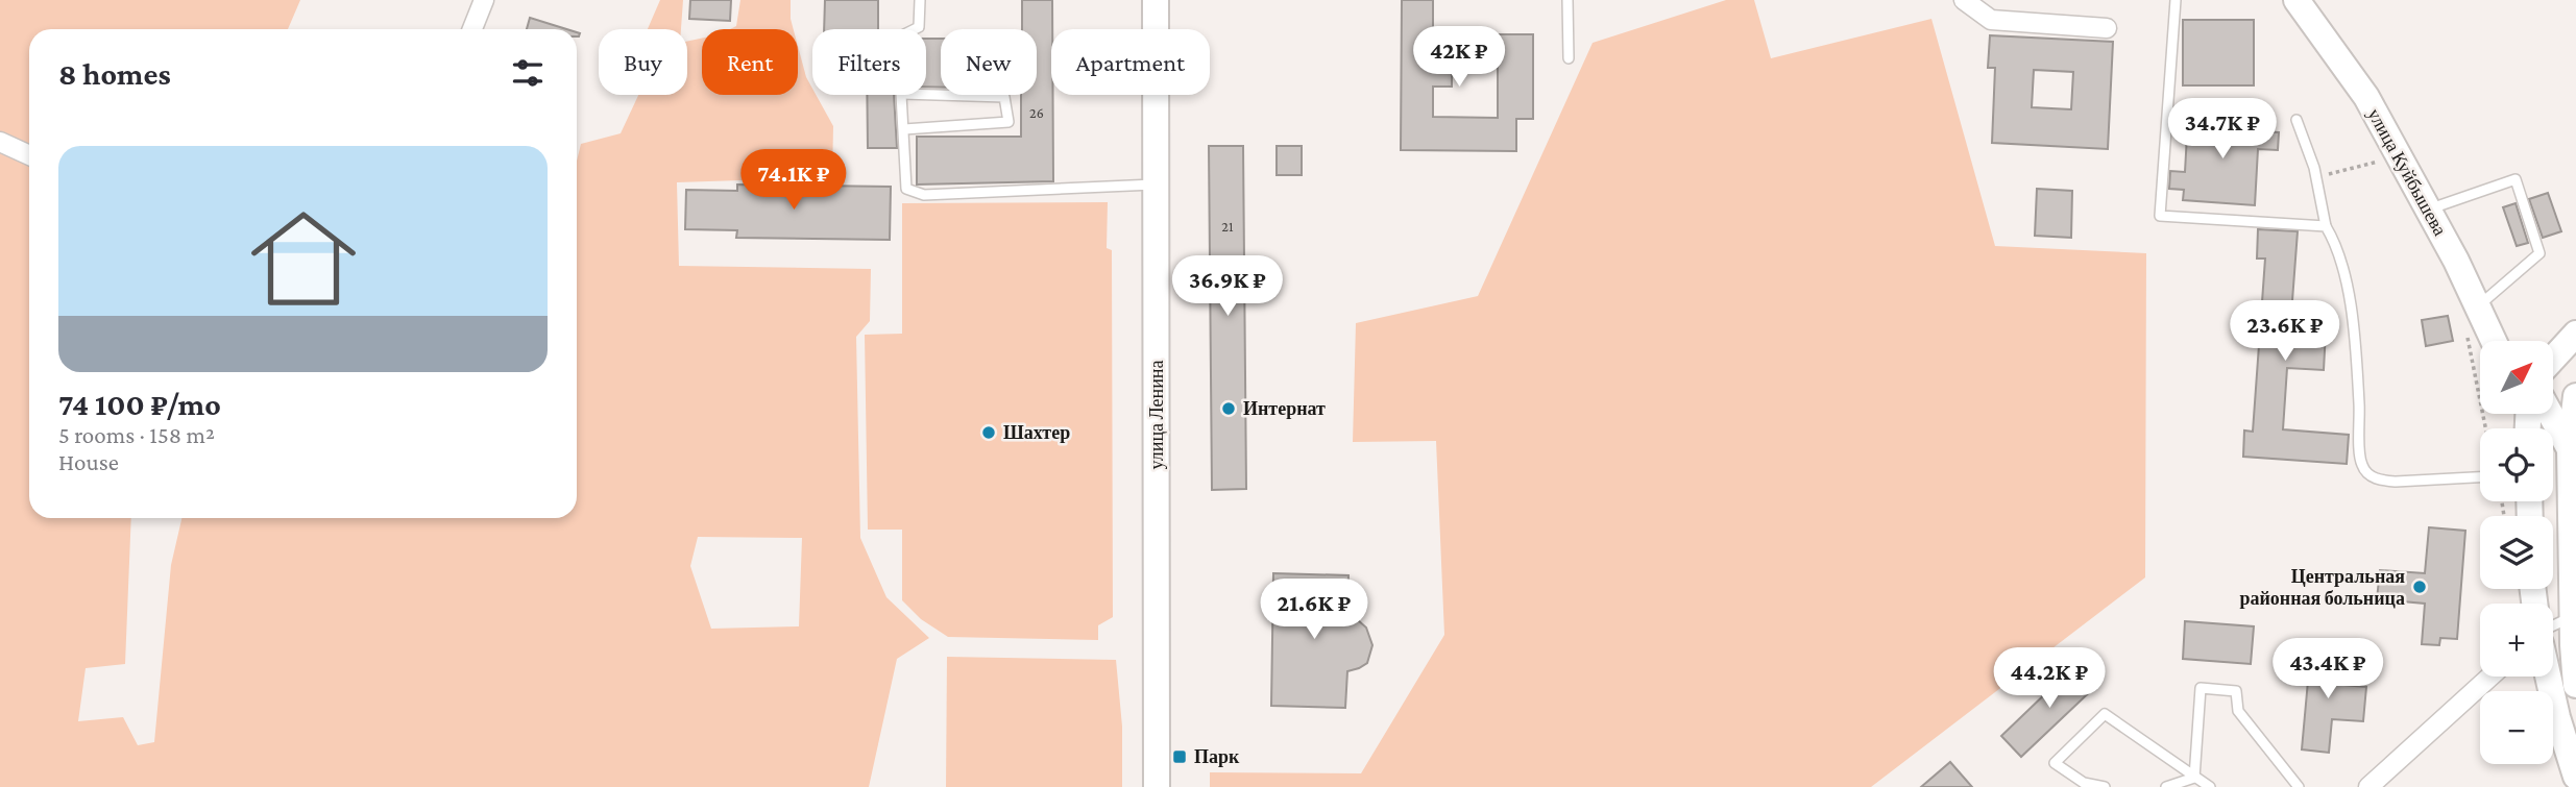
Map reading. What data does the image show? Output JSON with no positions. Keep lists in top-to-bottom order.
{
  "streets": {
    "street": ["улица Куйбышева", "улица Ленина"]
  },
  "places": {
    "other": ["Интернат", "Шахтер", "Центральная районная больница"],
    "transit": ["Парк"]
  },
  "house_numbers": ["26", "21"],
  "north": "top right",
  "page": {
    "price": [
      "42K ₽",
      "34.7K ₽",
      "74.1K ₽",
      "36.9K ₽",
      "23.6K ₽",
      "21.6K ₽",
      "43.4K ₽",
      "44.2K ₽"
    ],
    "chip": [
      "Buy",
      "Rent",
      "Filters",
      "New",
      "Apartment"
    ],
    "heading": "8 homes",
    "list": [
      {
        "name": "74 100 ₽/mo",
        "note": "5 rooms · 158 m² · House"
      }
    ],
    "map_buttons": ["+", "−"]
  }
}
